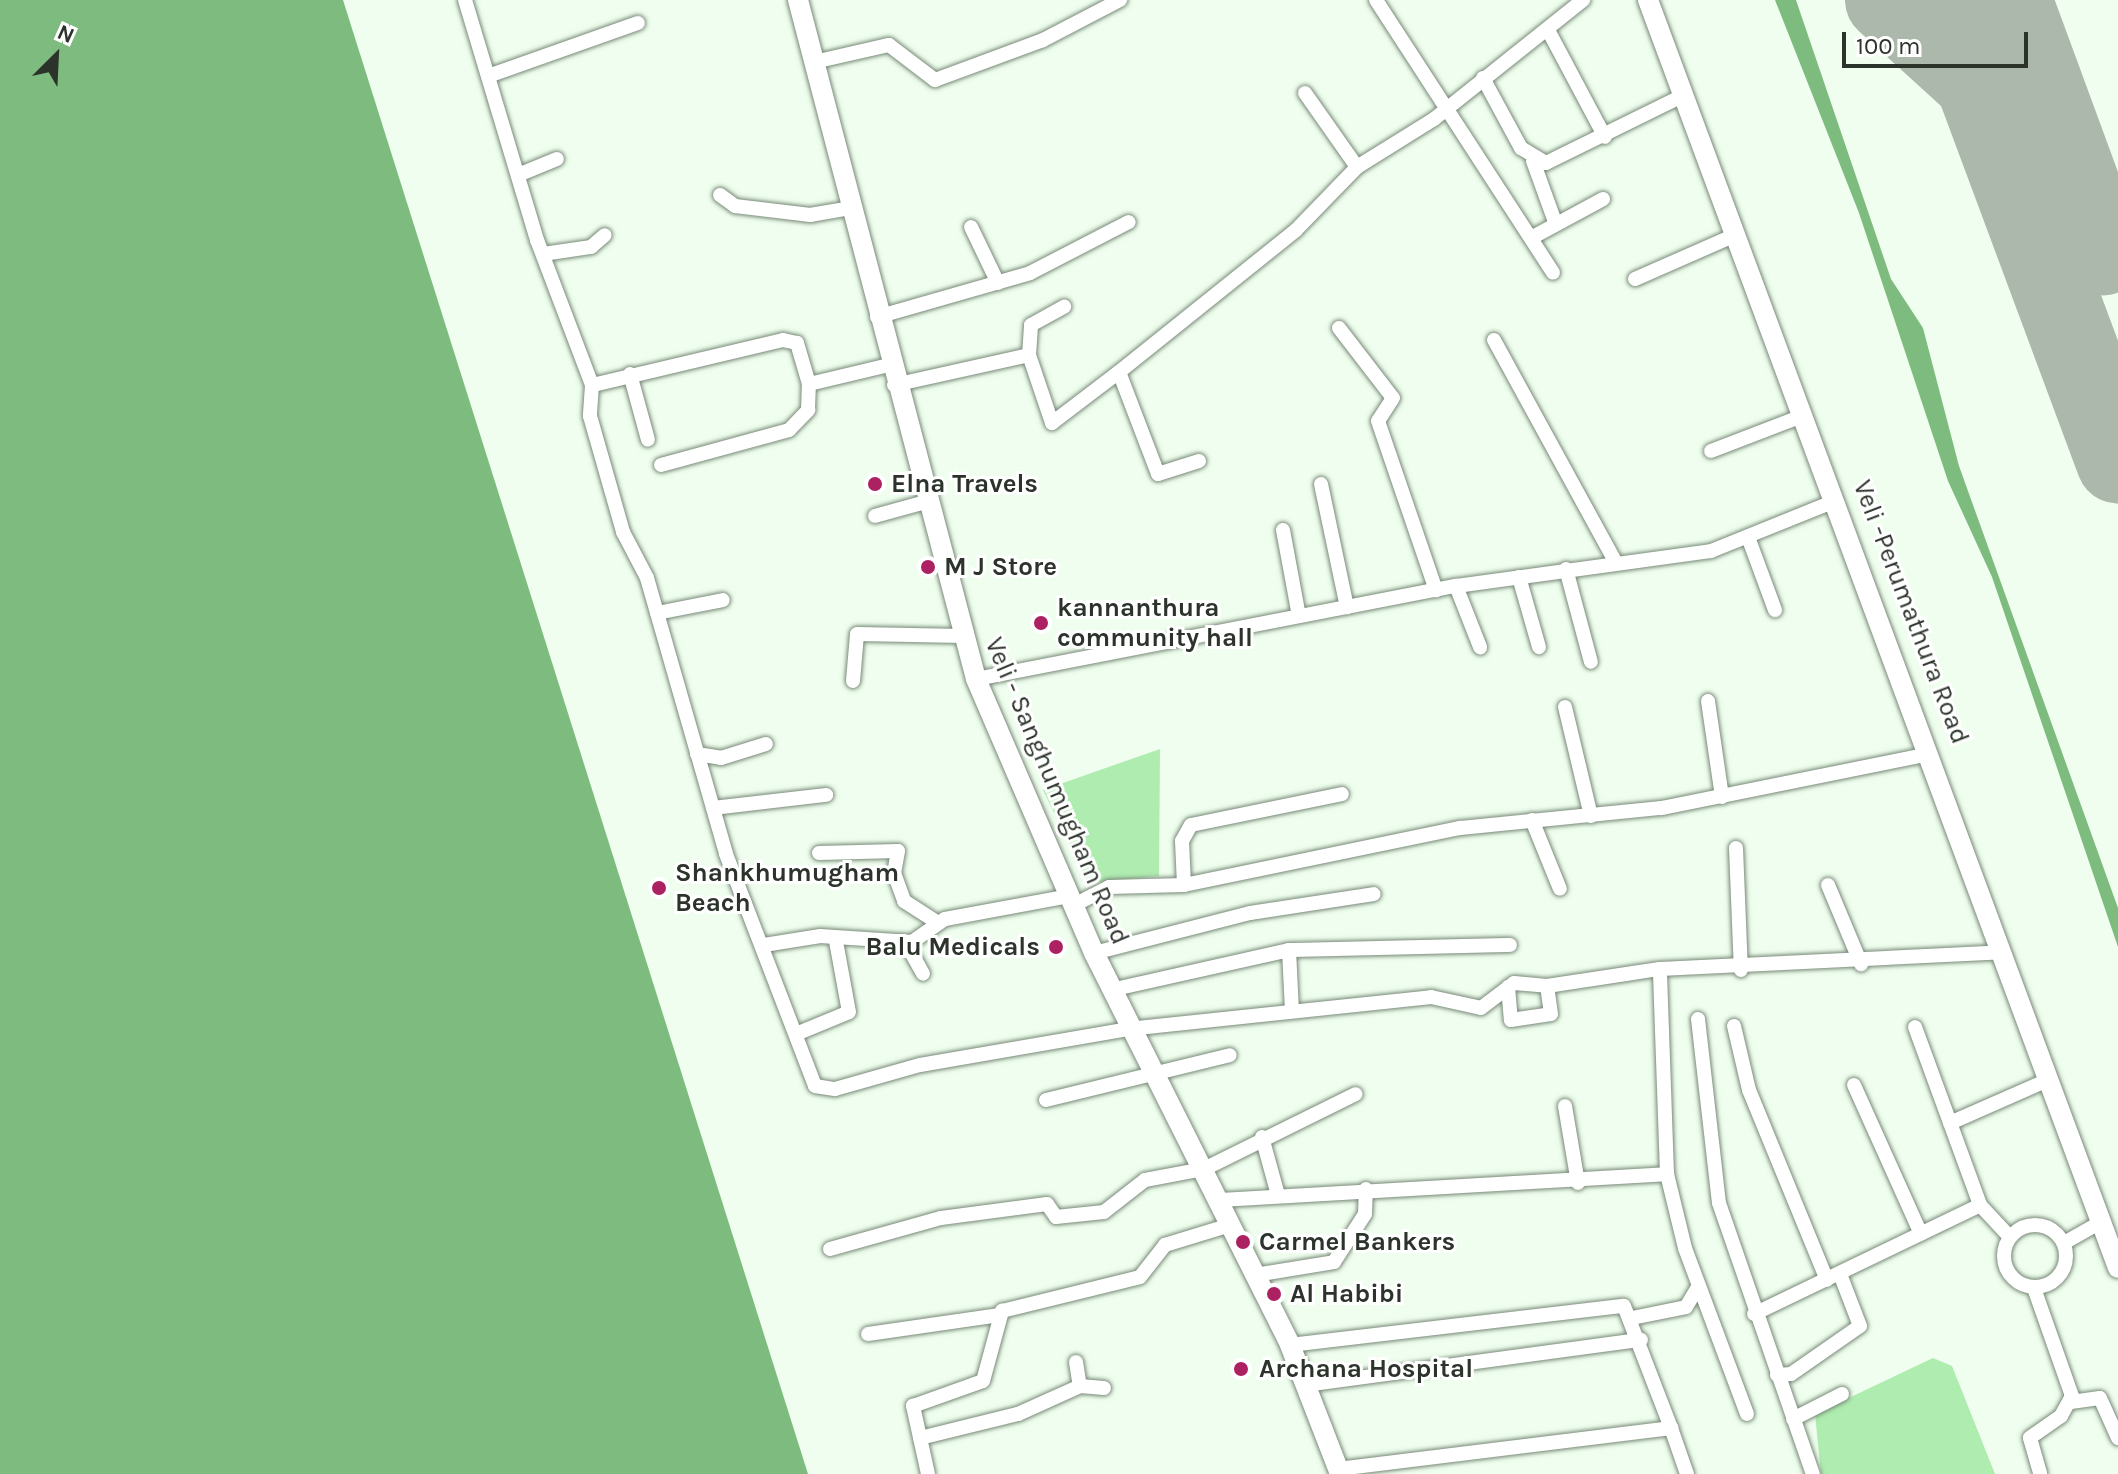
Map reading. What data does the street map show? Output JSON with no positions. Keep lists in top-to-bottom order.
{
  "streets": {
    "main road": ["Veli -Perumathura Road", "Veli - Sanghumugham Road"]
  },
  "places": [
    "Elna Travels",
    "M J Store",
    "kannanthura community hall",
    "Shankhumugham Beach",
    "Balu Medicals",
    "Carmel Bankers",
    "Al Habibi",
    "Archana Hospital"
  ],
  "scale_bar": "100 m",
  "north": "top right"
}
